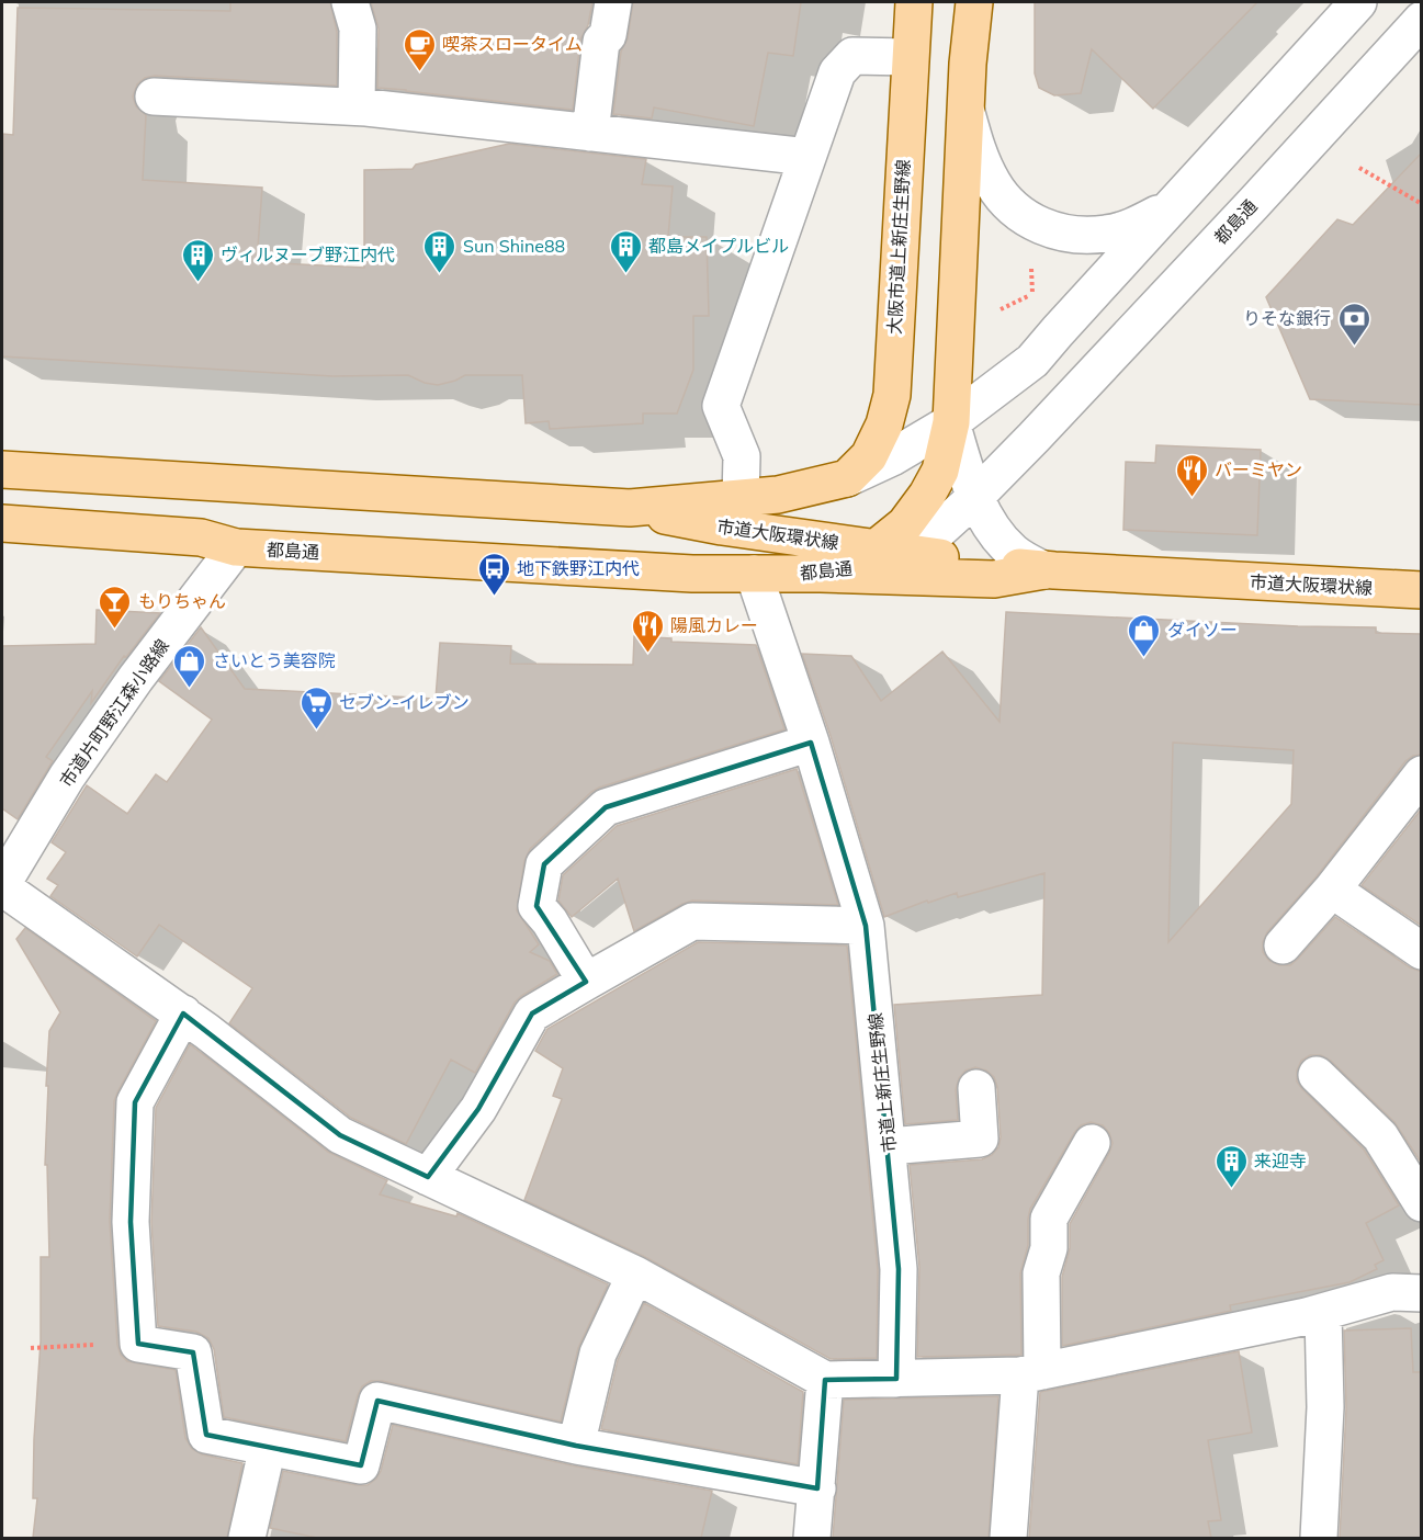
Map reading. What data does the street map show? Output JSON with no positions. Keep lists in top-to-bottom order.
{
  "streets": {
    "main road": ["都島通", "大阪市道上新庄生野線", "市道大阪環状線"],
    "street": ["市道片町野江森小路線", "市道上新庄生野線"]
  },
  "crossings": [
    ["都島通", "市道大阪環状線"],
    ["都島通", "市道片町野江森小路線"],
    ["都島通", "市道上新庄生野線"]
  ],
  "places": {
    "cafe": ["喫茶スロータイム"],
    "building": [
      "Sun Shine88",
      "都島メイプルビル",
      "ヴィルヌーブ野江内代",
      "来迎寺"
    ],
    "bank": ["りそな銀行"],
    "restaurant": ["バーミヤン", "陽風カレー"],
    "bus stop": ["地下鉄野江内代"],
    "bar": ["もりちゃん"],
    "shop": ["ダイソー", "さいとう美容院"],
    "supermarket": ["セブン-イレブン"]
  }
}
